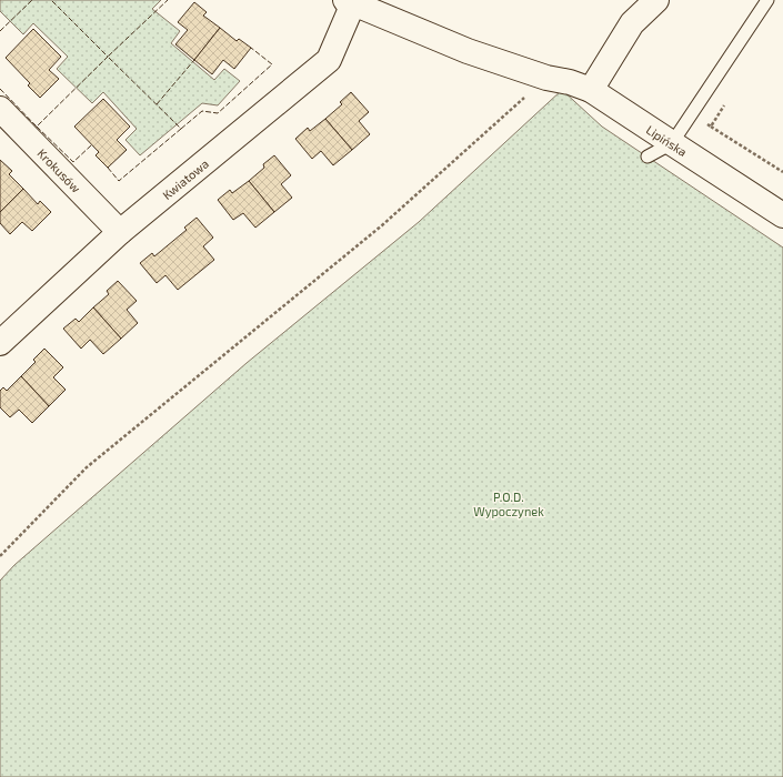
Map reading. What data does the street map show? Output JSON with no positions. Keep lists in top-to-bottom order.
{
  "streets": {
    "street": ["Lipińska", "Krokusów", "Kwiatowa"]
  },
  "crossings": [
    ["Lipińska", "Kwiatowa"],
    ["Krokusów", "Kwiatowa"]
  ],
  "parks": ["P.O.D. Wypoczynek"]
}
